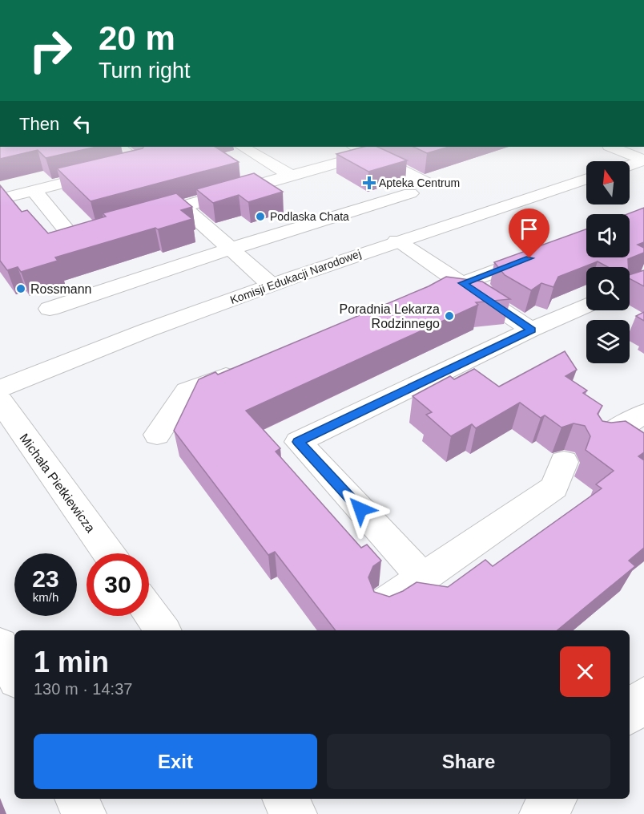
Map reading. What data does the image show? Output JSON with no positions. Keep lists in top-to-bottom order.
{
  "streets": {
    "street": ["Komisji Edukacji Narodowej", "Michała Pietkiewicza"]
  },
  "places": {
    "health": ["Apteka Centrum"],
    "other": ["Podlaska Chata", "Rossmann", "Poradnia Lekarza Rodzinnego"]
  },
  "north": "top",
  "page": {
    "turn": ["20 m", "Turn right"],
    "then": "Then",
    "speed": "23 km/h",
    "limit": "30",
    "heading": ["1 min", "130 m · 14:37"],
    "buttons": ["Exit", "Share"]
  }
}
